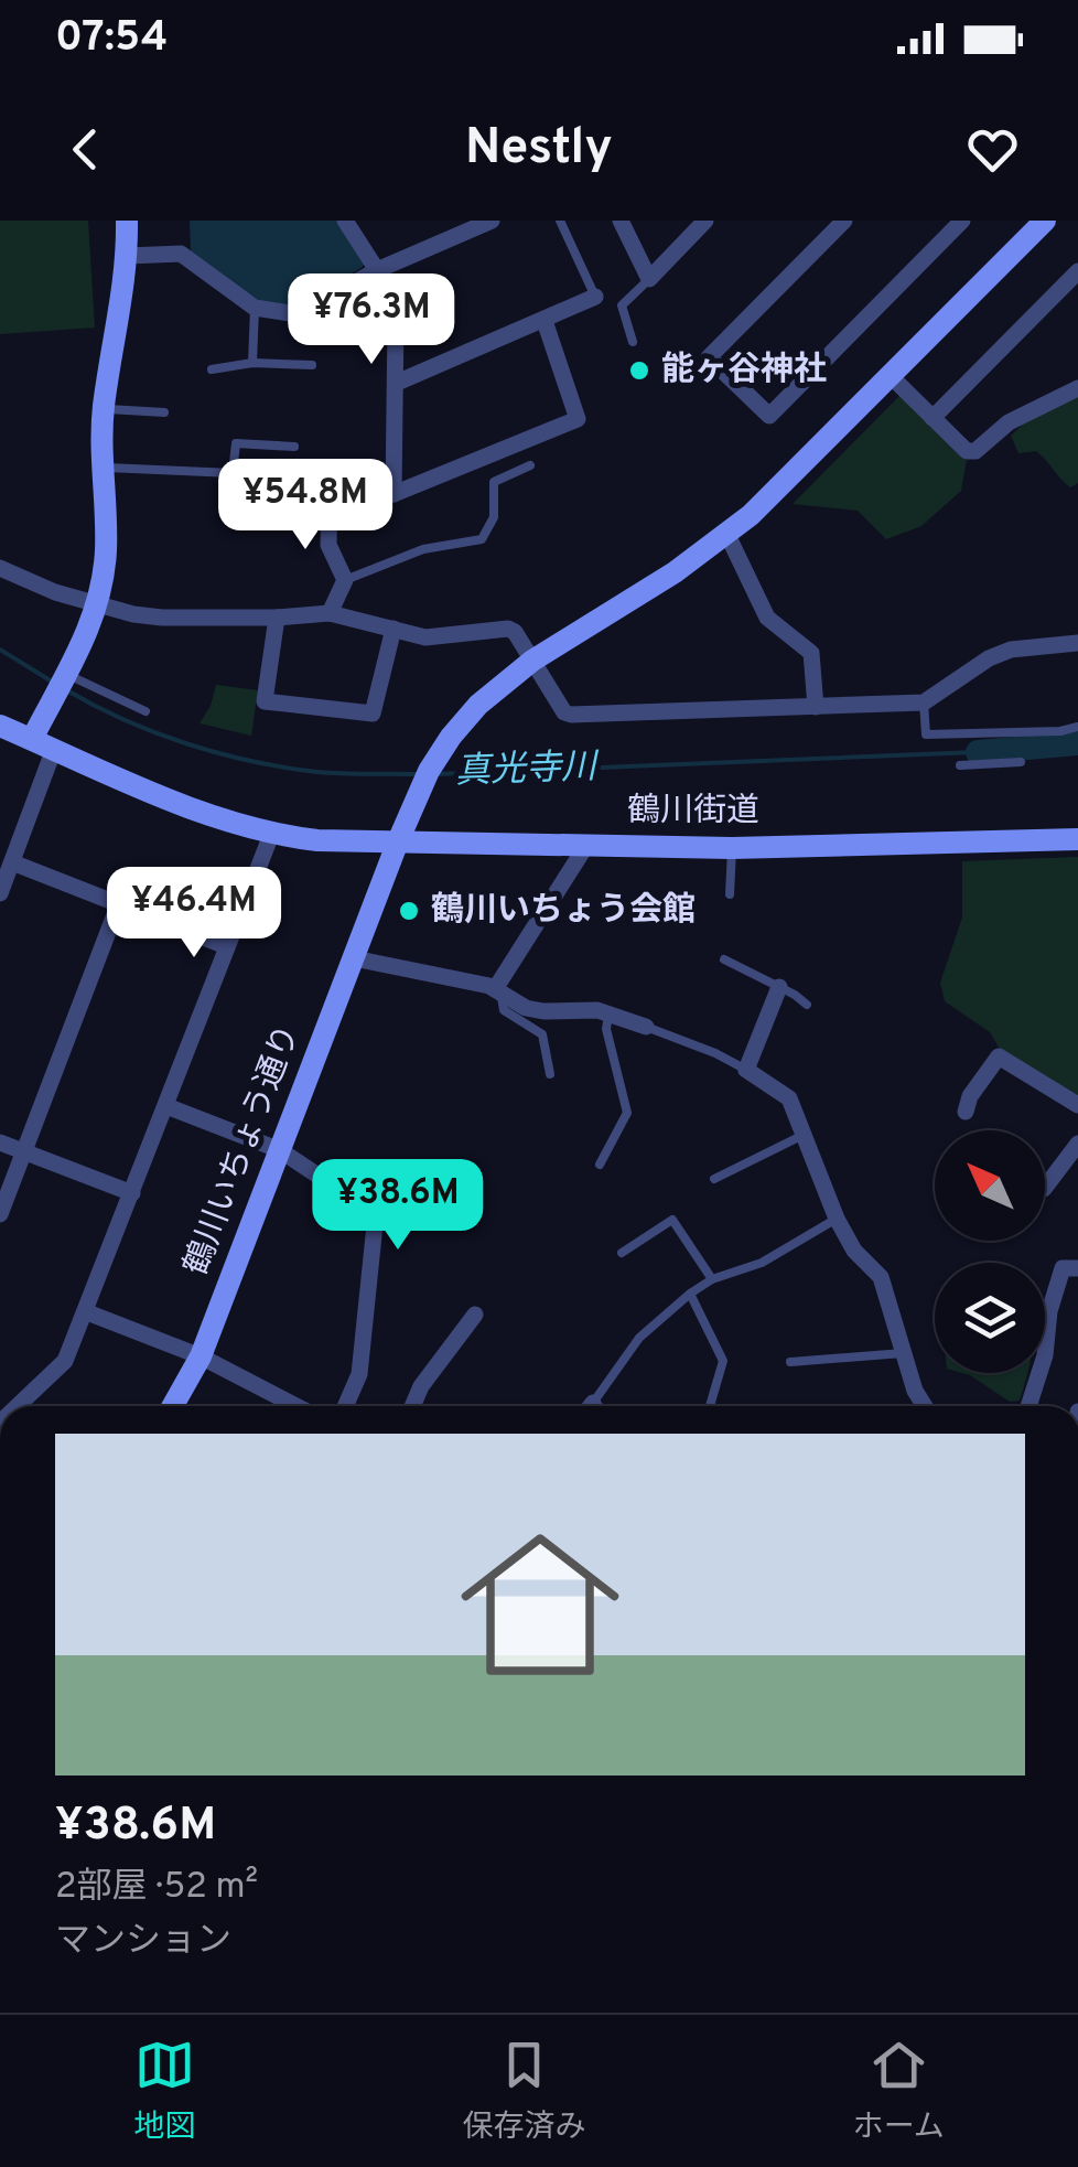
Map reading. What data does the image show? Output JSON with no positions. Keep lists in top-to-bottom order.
{
  "streets": {
    "street": ["鶴川街道", "鶴川いちょう通り"]
  },
  "crossings": [
    ["鶴川街道", "鶴川いちょう通り"]
  ],
  "water": ["真光寺川"],
  "places": ["能ヶ谷神社", "鶴川いちょう会館"],
  "north": "top left",
  "page": {
    "status": "07:54",
    "header": "Nestly",
    "price": [
      "¥76.3M",
      "¥54.8M",
      "¥46.4M",
      "¥38.6M"
    ],
    "list": [
      {
        "name": "¥38.6M",
        "note": "2部屋 · 52 m² · マンション"
      }
    ],
    "tabs": ["地図", "保存済み", "ホーム"]
  }
}
